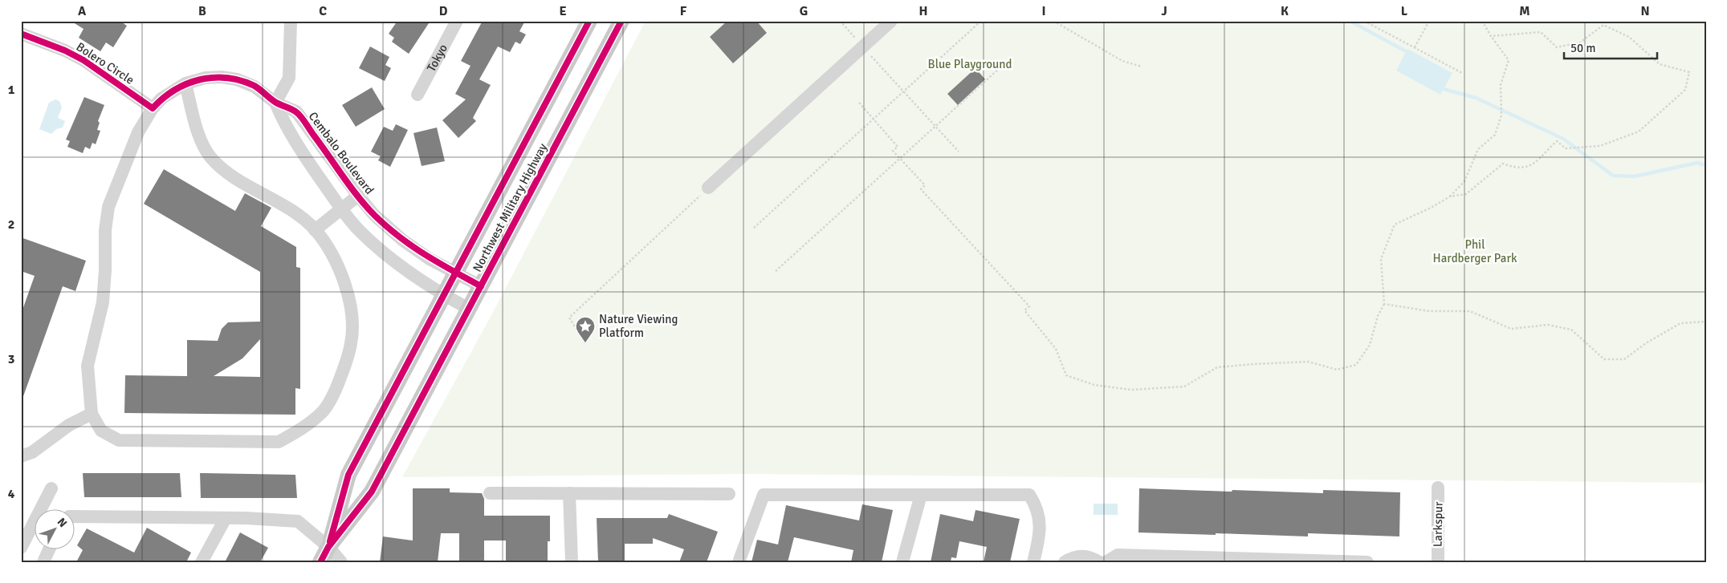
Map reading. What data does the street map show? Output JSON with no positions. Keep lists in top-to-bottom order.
{
  "streets": {
    "main road": ["Northwest Military Highway"],
    "street": [
      "Tokyo",
      "Bolero Circle",
      "Cembalo Boulevard",
      "Larkspur"
    ]
  },
  "crossings": [
    ["Bolero Circle", "Cembalo Boulevard"],
    ["Cembalo Boulevard", "Northwest Military Highway"]
  ],
  "parks": ["Blue Playground", "Phil Hardberger Park"],
  "places": {
    "place": ["Nature Viewing Platform"]
  },
  "scale_bar": "50 m",
  "north": "top right",
  "grid": {
    "columns": [
      "A",
      "B",
      "C",
      "D",
      "E",
      "F",
      "G",
      "H",
      "I",
      "J",
      "K",
      "L",
      "M",
      "N"
    ],
    "rows": [
      "1",
      "2",
      "3",
      "4"
    ]
  }
}
